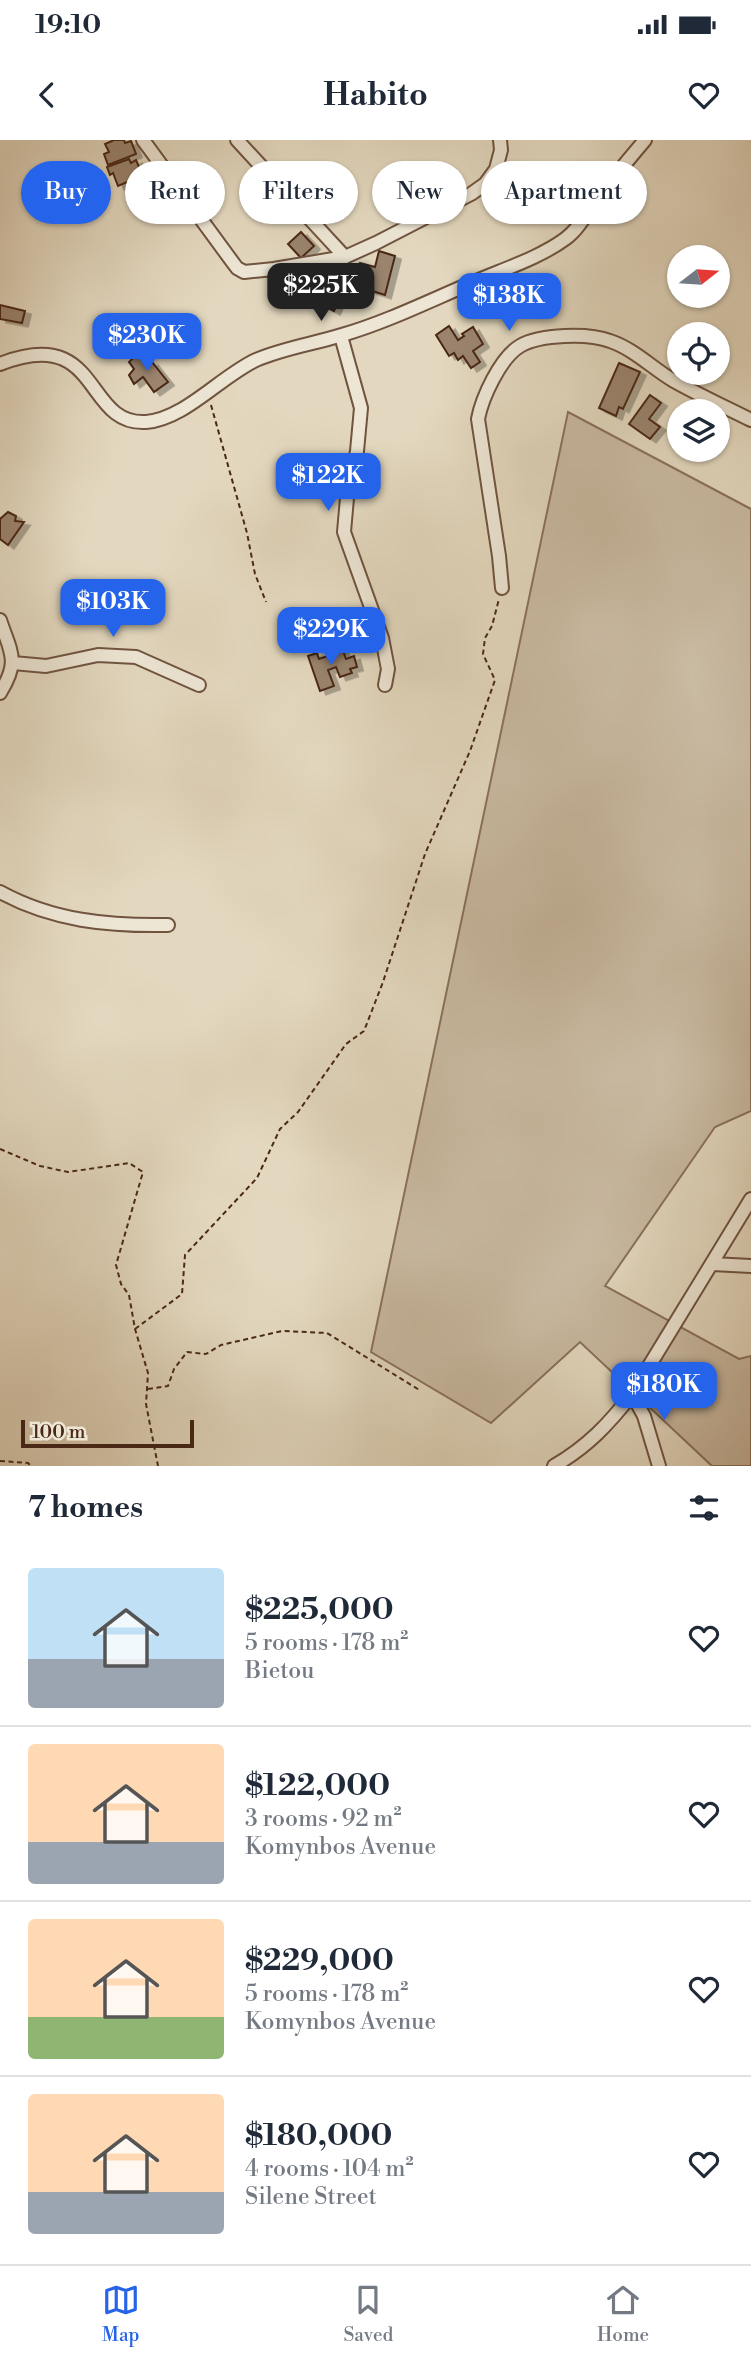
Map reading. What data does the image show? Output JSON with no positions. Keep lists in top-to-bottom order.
{
  "scale_bar": "100 m",
  "north": "right",
  "page": {
    "status": "19:10",
    "header": "Habito",
    "chip": [
      "Buy",
      "Rent",
      "Filters",
      "New",
      "Apartment"
    ],
    "price": [
      "$225K",
      "$138K",
      "$230K",
      "$122K",
      "$103K",
      "$229K",
      "$180K"
    ],
    "scale": "100 m",
    "heading": "7 homes",
    "list": [
      {
        "name": "$225,000",
        "note": "5 rooms · 178 m² · Bietou"
      },
      {
        "name": "$122,000",
        "note": "3 rooms · 92 m² · Komynbos Avenue"
      },
      {
        "name": "$229,000",
        "note": "5 rooms · 178 m² · Komynbos Avenue"
      },
      {
        "name": "$180,000",
        "note": "4 rooms · 104 m² · Silene Street"
      }
    ],
    "tabs": ["Map", "Saved", "Home"]
  }
}
